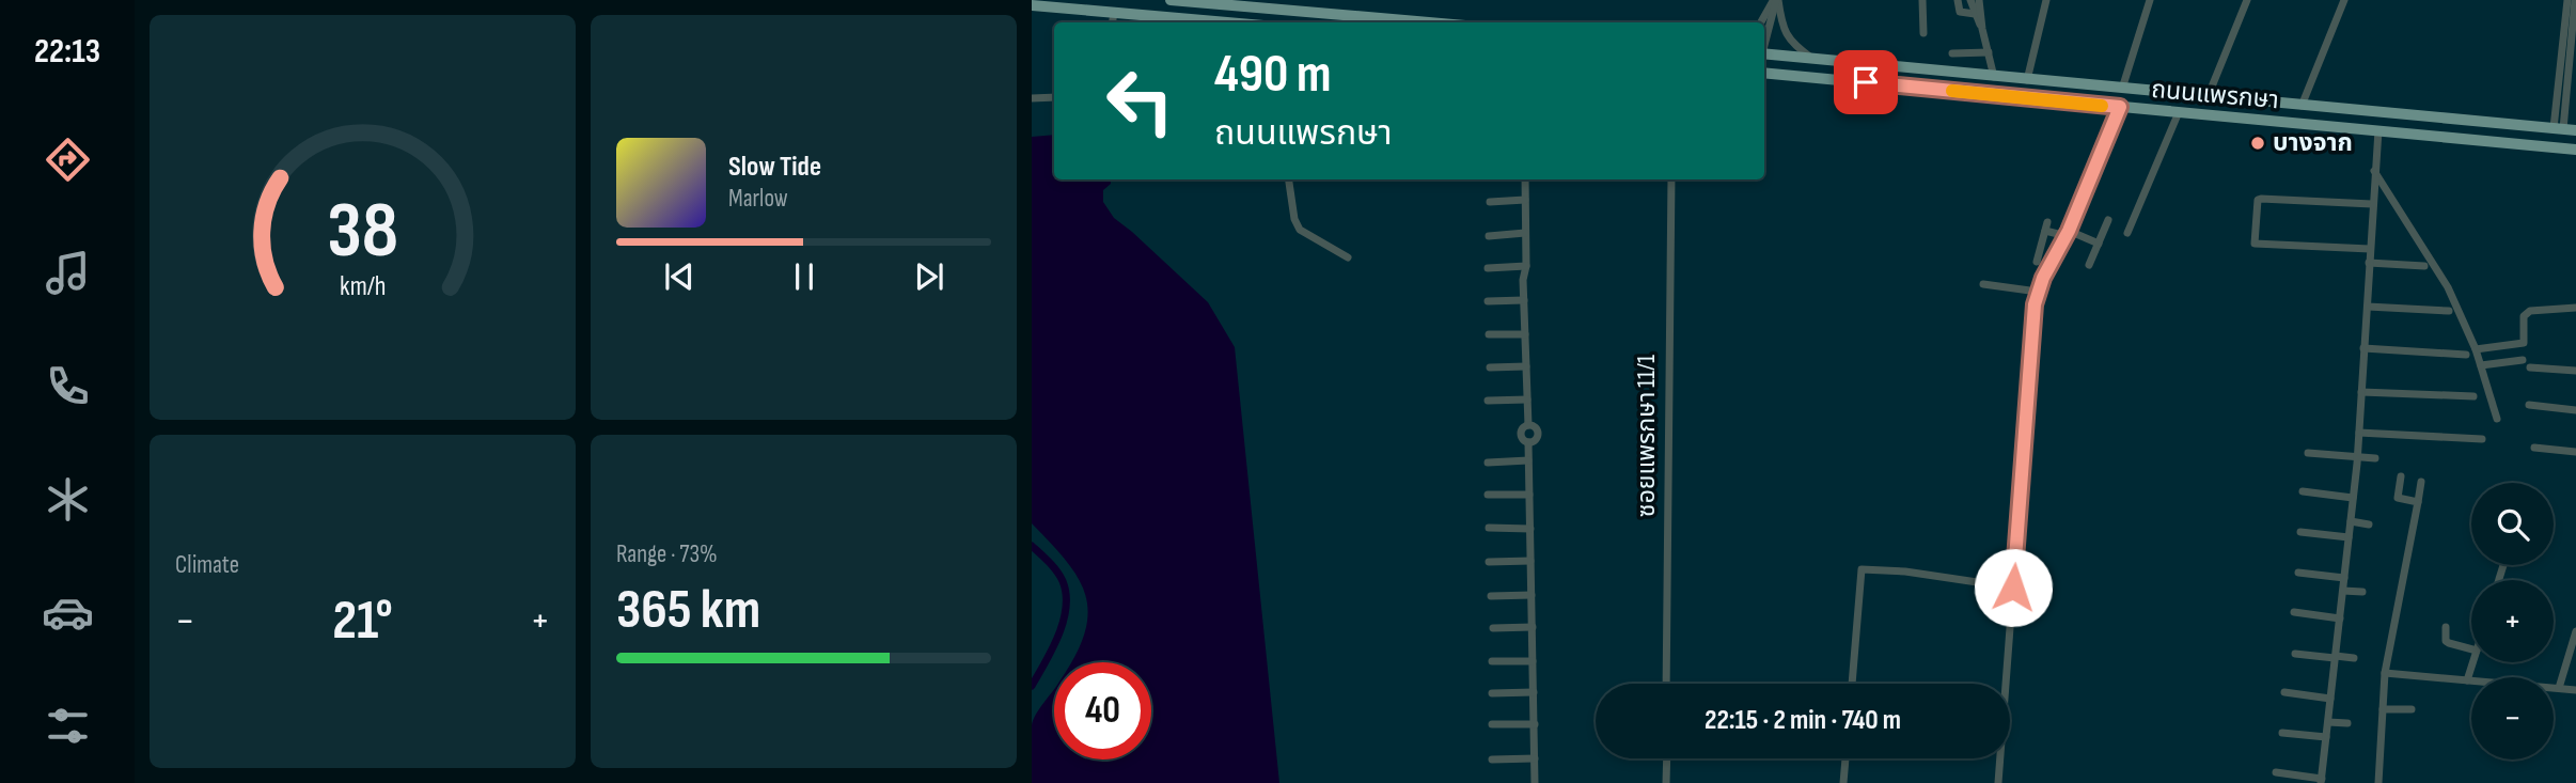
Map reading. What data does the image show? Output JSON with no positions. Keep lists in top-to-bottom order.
{
  "streets": {
    "main road": ["ถนนแพรกษา"],
    "street": ["ซอยแพรกษา 11/1"]
  },
  "places": ["บางจาก"],
  "page": {
    "tabs": "22:13",
    "turn": ["490 m", "ถนนแพรกษา"],
    "song": ["Slow Tide", "Marlow"],
    "tile": [
      "Climate",
      ["Range · 73%", "365 km"]
    ],
    "map_buttons": ["+", "−"],
    "heat": ["−", "21°", "+"],
    "limit": "40",
    "trip": "22:15 · 2 min · 740 m",
    "gauge": ["38", "km/h"]
  }
}
